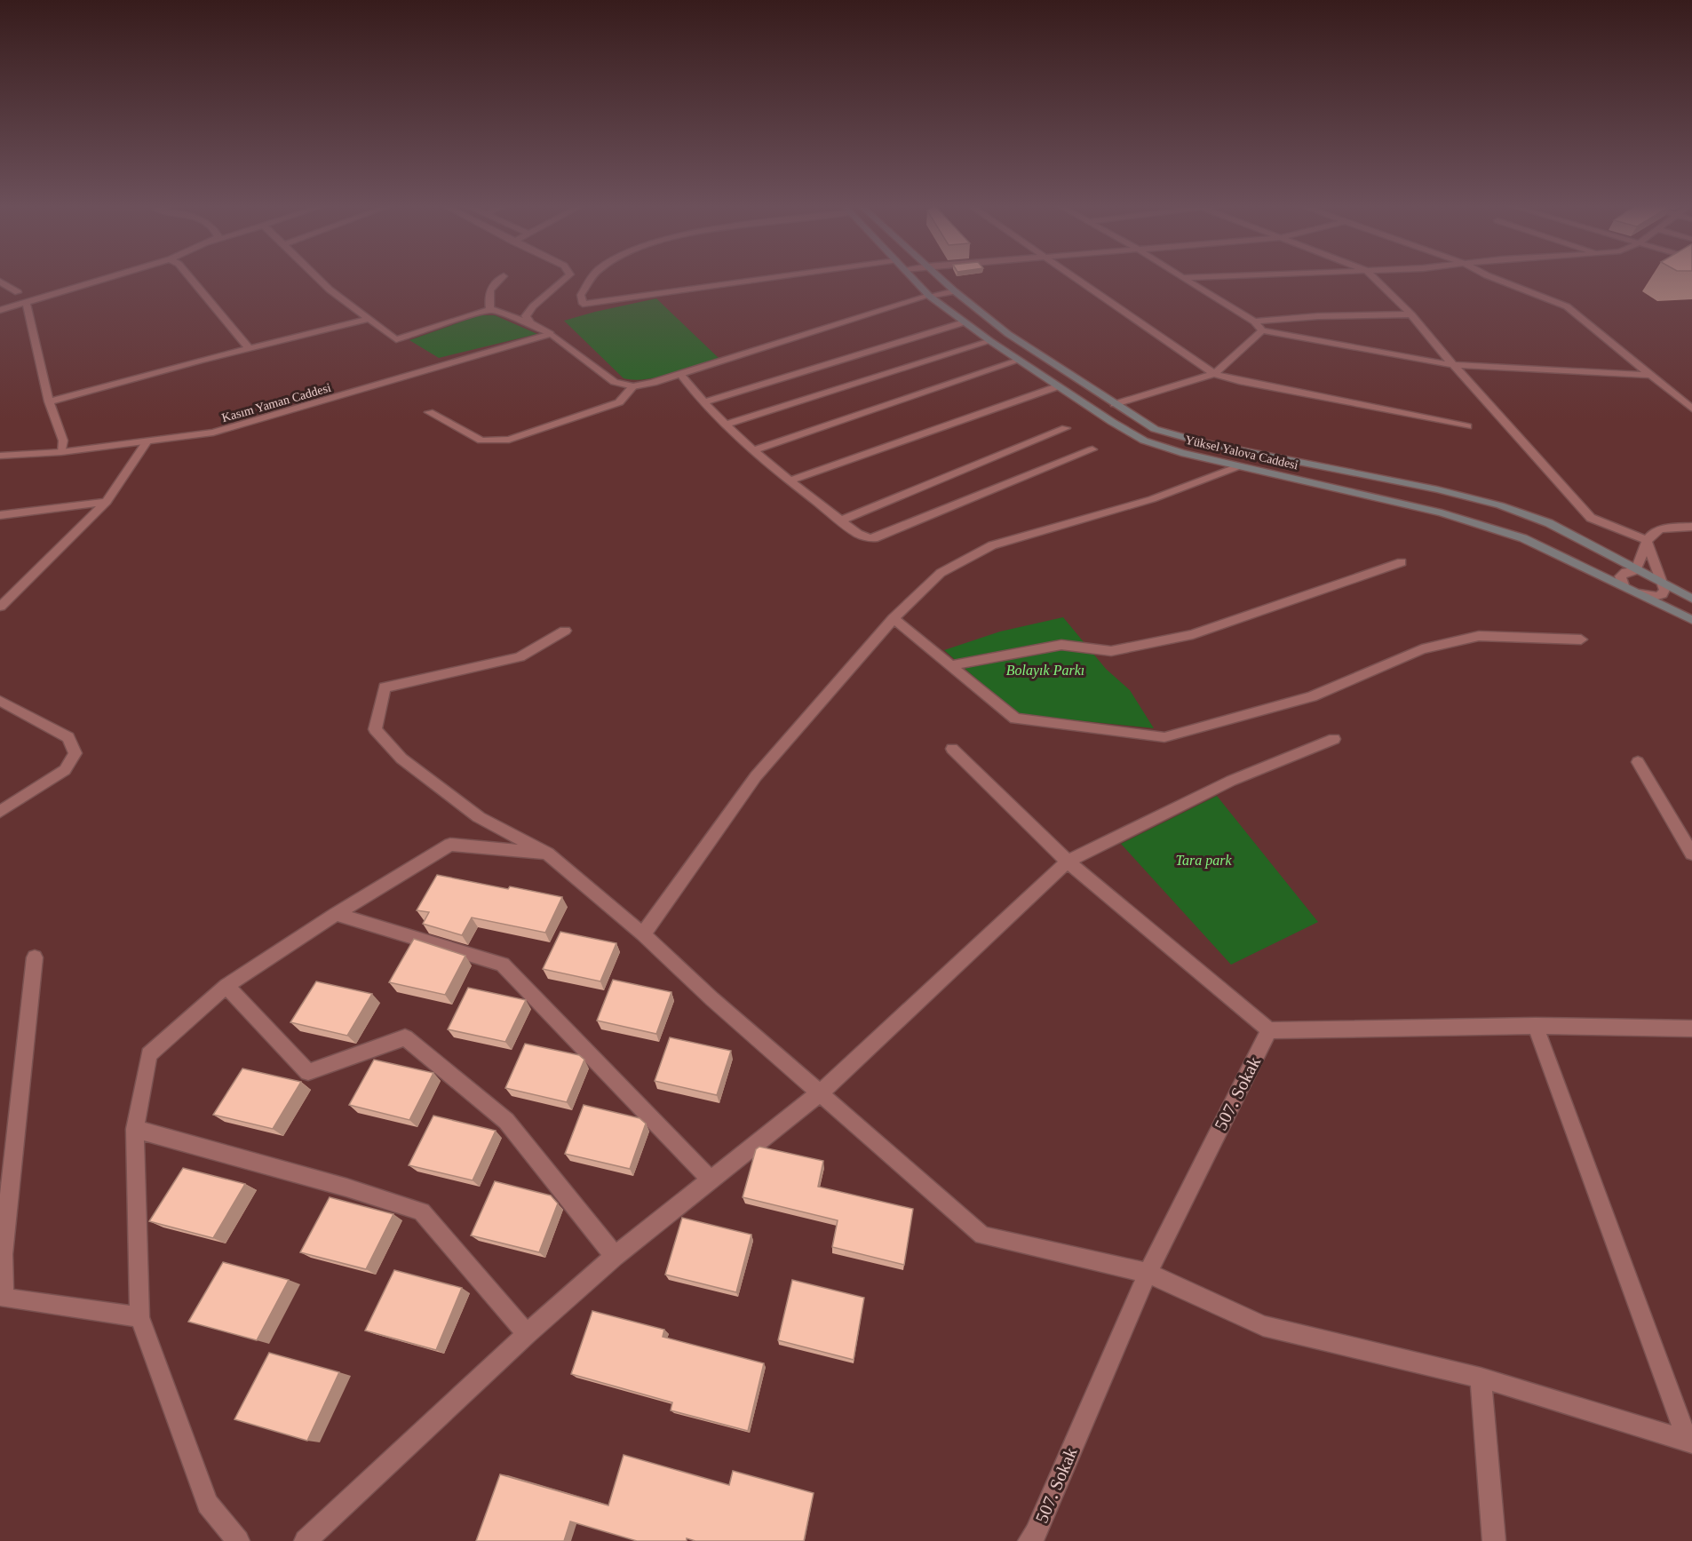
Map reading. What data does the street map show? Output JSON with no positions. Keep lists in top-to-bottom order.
{
  "streets": {
    "main road": ["Yüksel Yalova Caddesi"],
    "street": ["Kasım Yaman Caddesi", "507. Sokak"]
  },
  "parks": ["Bolayık Parkı", "Tara park"]
}
